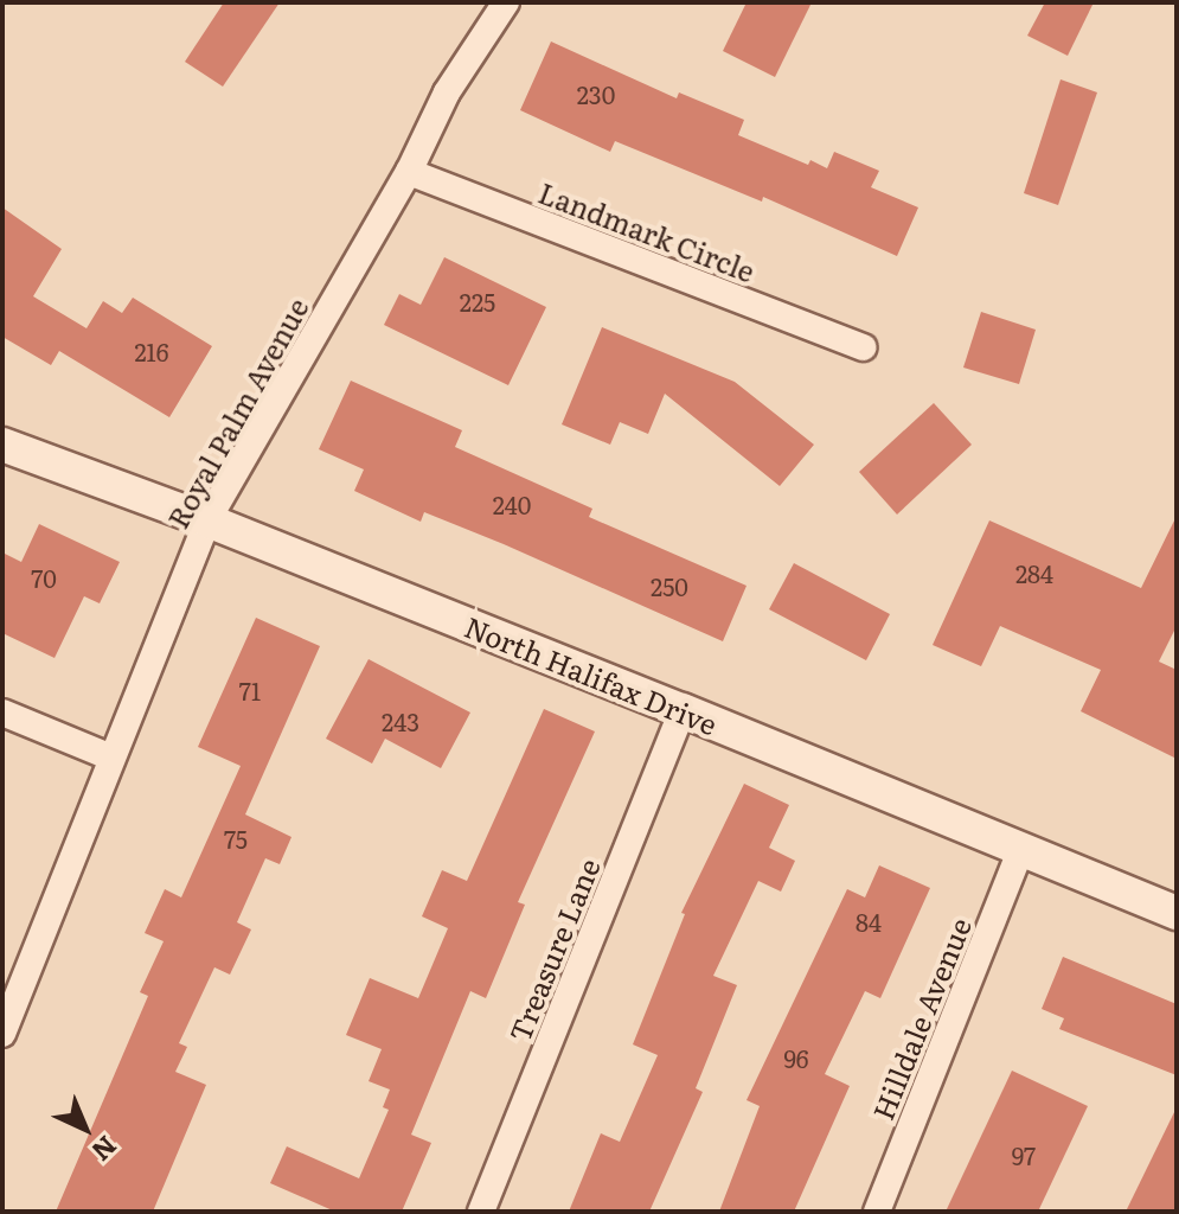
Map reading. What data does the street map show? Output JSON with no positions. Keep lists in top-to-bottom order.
{
  "streets": {
    "street": [
      "Landmark Circle",
      "Royal Palm Avenue",
      "North Halifax Drive",
      "Treasure Lane",
      "Hilldale Avenue"
    ]
  },
  "crossings": [
    ["Landmark Circle", "Royal Palm Avenue"],
    ["Royal Palm Avenue", "North Halifax Drive"],
    ["North Halifax Drive", "Treasure Lane"],
    ["North Halifax Drive", "Hilldale Avenue"]
  ],
  "house_numbers": [
    "230",
    "225",
    "216",
    "240",
    "284",
    "70",
    "250",
    "71",
    "243",
    "75",
    "84",
    "96",
    "97"
  ],
  "north": "bottom right"
}
